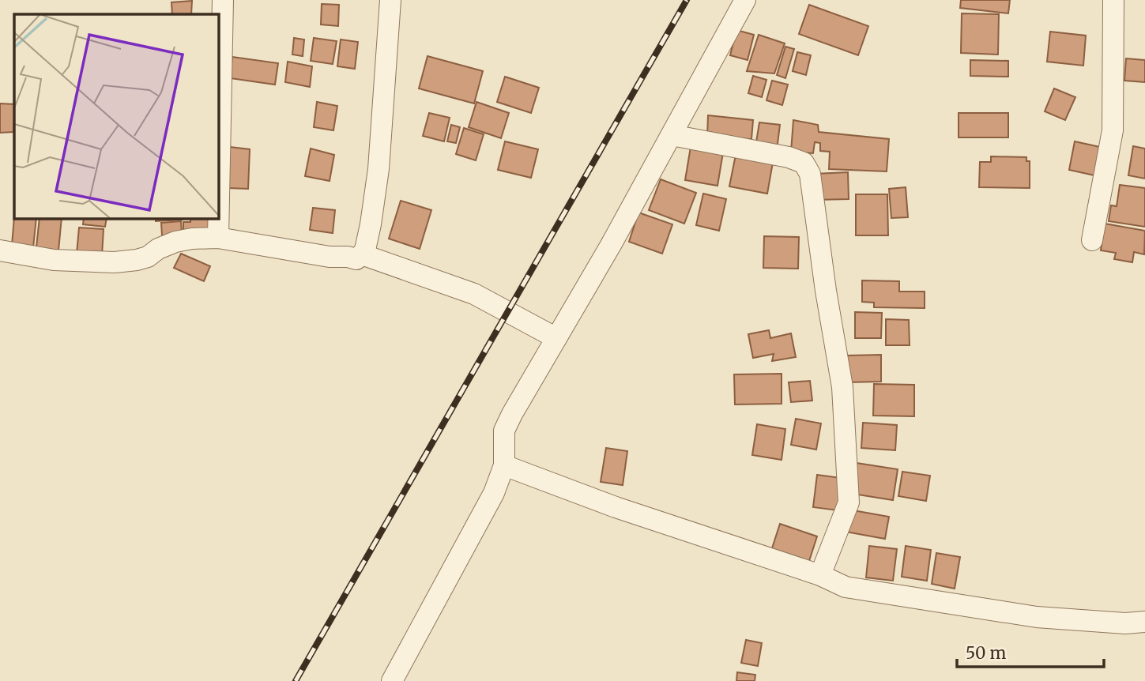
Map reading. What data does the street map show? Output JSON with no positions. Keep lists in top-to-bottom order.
{
  "scale_bar": "50 m"
}
